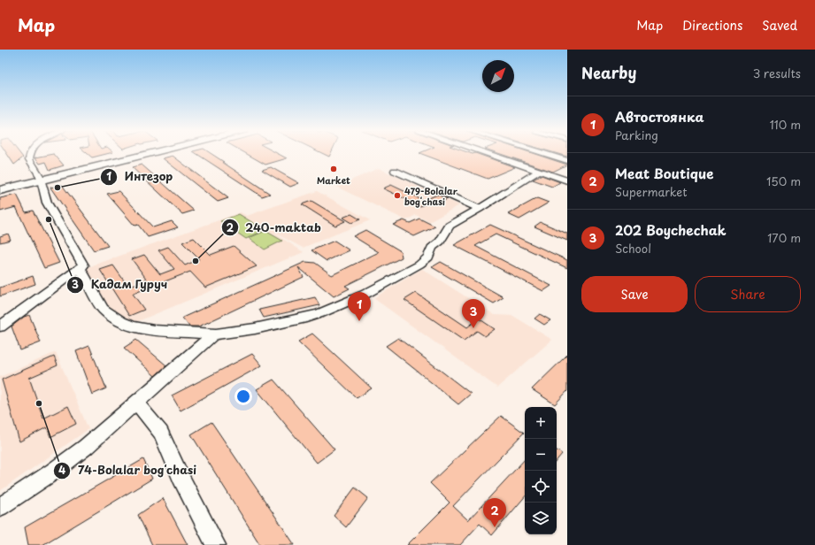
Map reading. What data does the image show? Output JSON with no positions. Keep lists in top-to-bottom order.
{
  "places": [
    "Market",
    "Интезор",
    "479-Bolalar bogʻchasi",
    "Кадам Гуруч",
    "240-maktab",
    "74-Bolalar bogʻchasi"
  ],
  "north": "top right",
  "page": {
    "header": "Map",
    "nav": ["Map", "Directions", "Saved"],
    "heading": ["Nearby", "3 results"],
    "list": [
      {
        "mark": "1",
        "name": "Автостоянка",
        "note": "Parking",
        "value": "110 m"
      },
      {
        "mark": "2",
        "name": "Meat Boutique",
        "note": "Supermarket",
        "value": "150 m"
      },
      {
        "mark": "3",
        "name": "202 Boychechak",
        "note": "School",
        "value": "170 m"
      }
    ],
    "buttons": ["Save", "Share"],
    "pins": ["1", "3", "2"],
    "map_buttons": ["+", "−"]
  }
}
